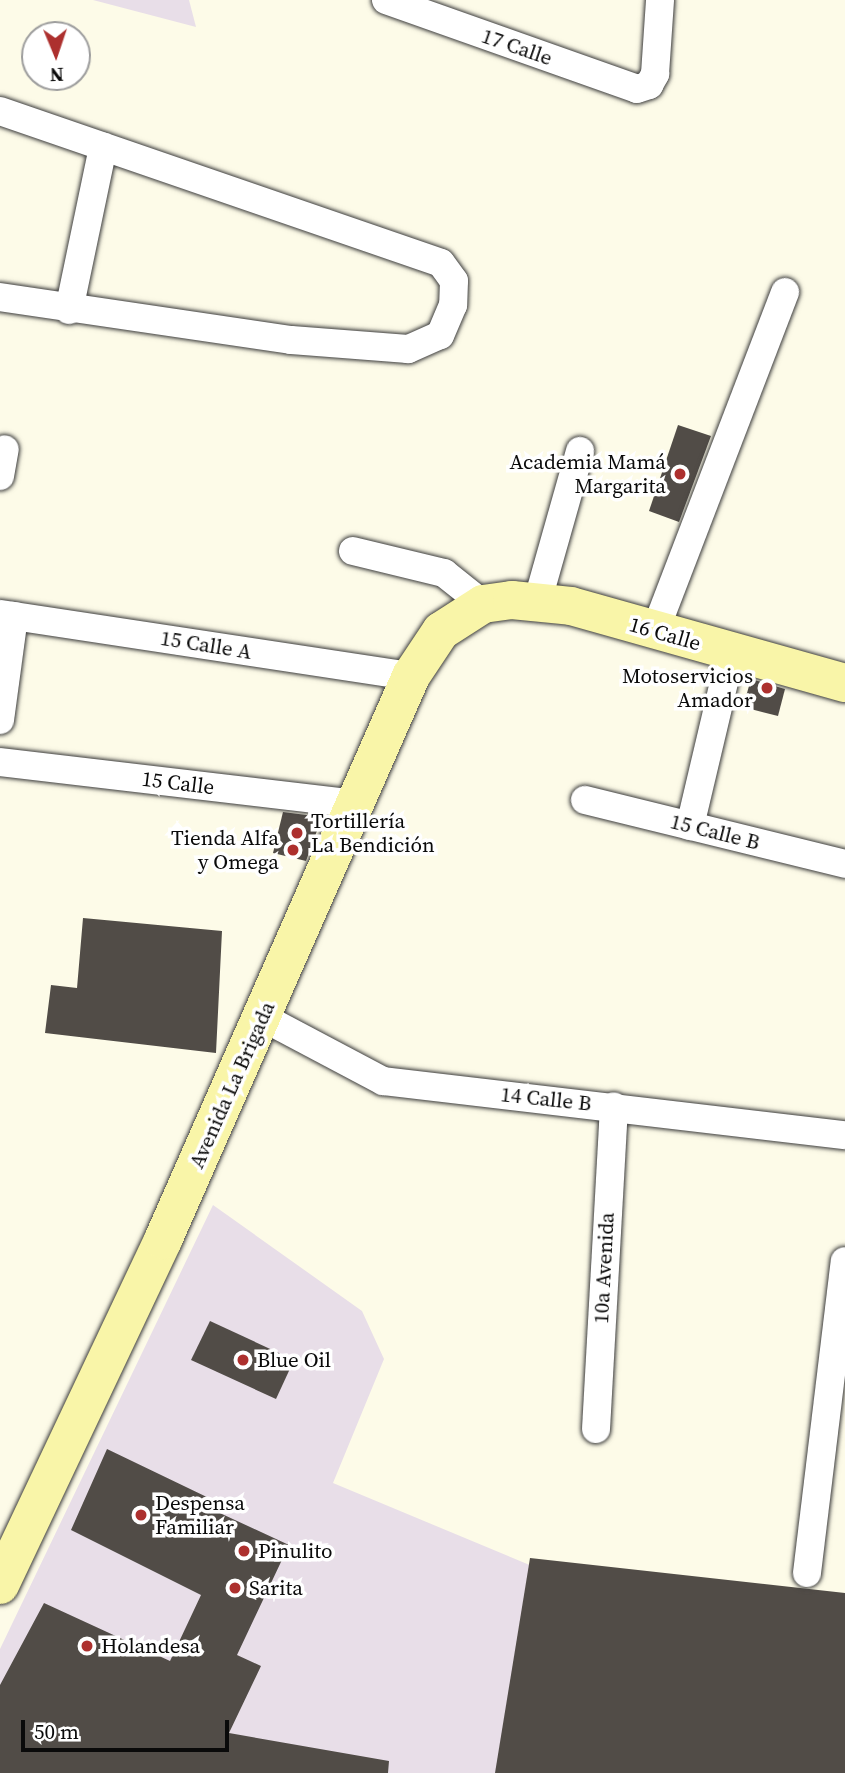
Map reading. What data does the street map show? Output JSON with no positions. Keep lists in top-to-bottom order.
{
  "streets": {
    "main road": ["16 Calle", "Avenida La Brigada"],
    "street": [
      "17 Calle",
      "15 Calle A",
      "15 Calle",
      "15 Calle B",
      "14 Calle B",
      "10a Avenida"
    ]
  },
  "crossings": [
    ["16 Calle", "Avenida La Brigada"],
    ["15 Calle A", "Avenida La Brigada"],
    ["15 Calle", "Avenida La Brigada"],
    ["Avenida La Brigada", "14 Calle B"],
    ["14 Calle B", "10a Avenida"]
  ],
  "places": [
    "Academia Mamá Margarita",
    "Motoservicios Amador",
    "Tortillería La Bendición",
    "Tienda Alfa y Omega",
    "Blue Oil",
    "Despensa Familiar",
    "Pinulito",
    "Sarita",
    "Holandesa"
  ],
  "scale_bar": "50 m",
  "north": "bottom"
}
